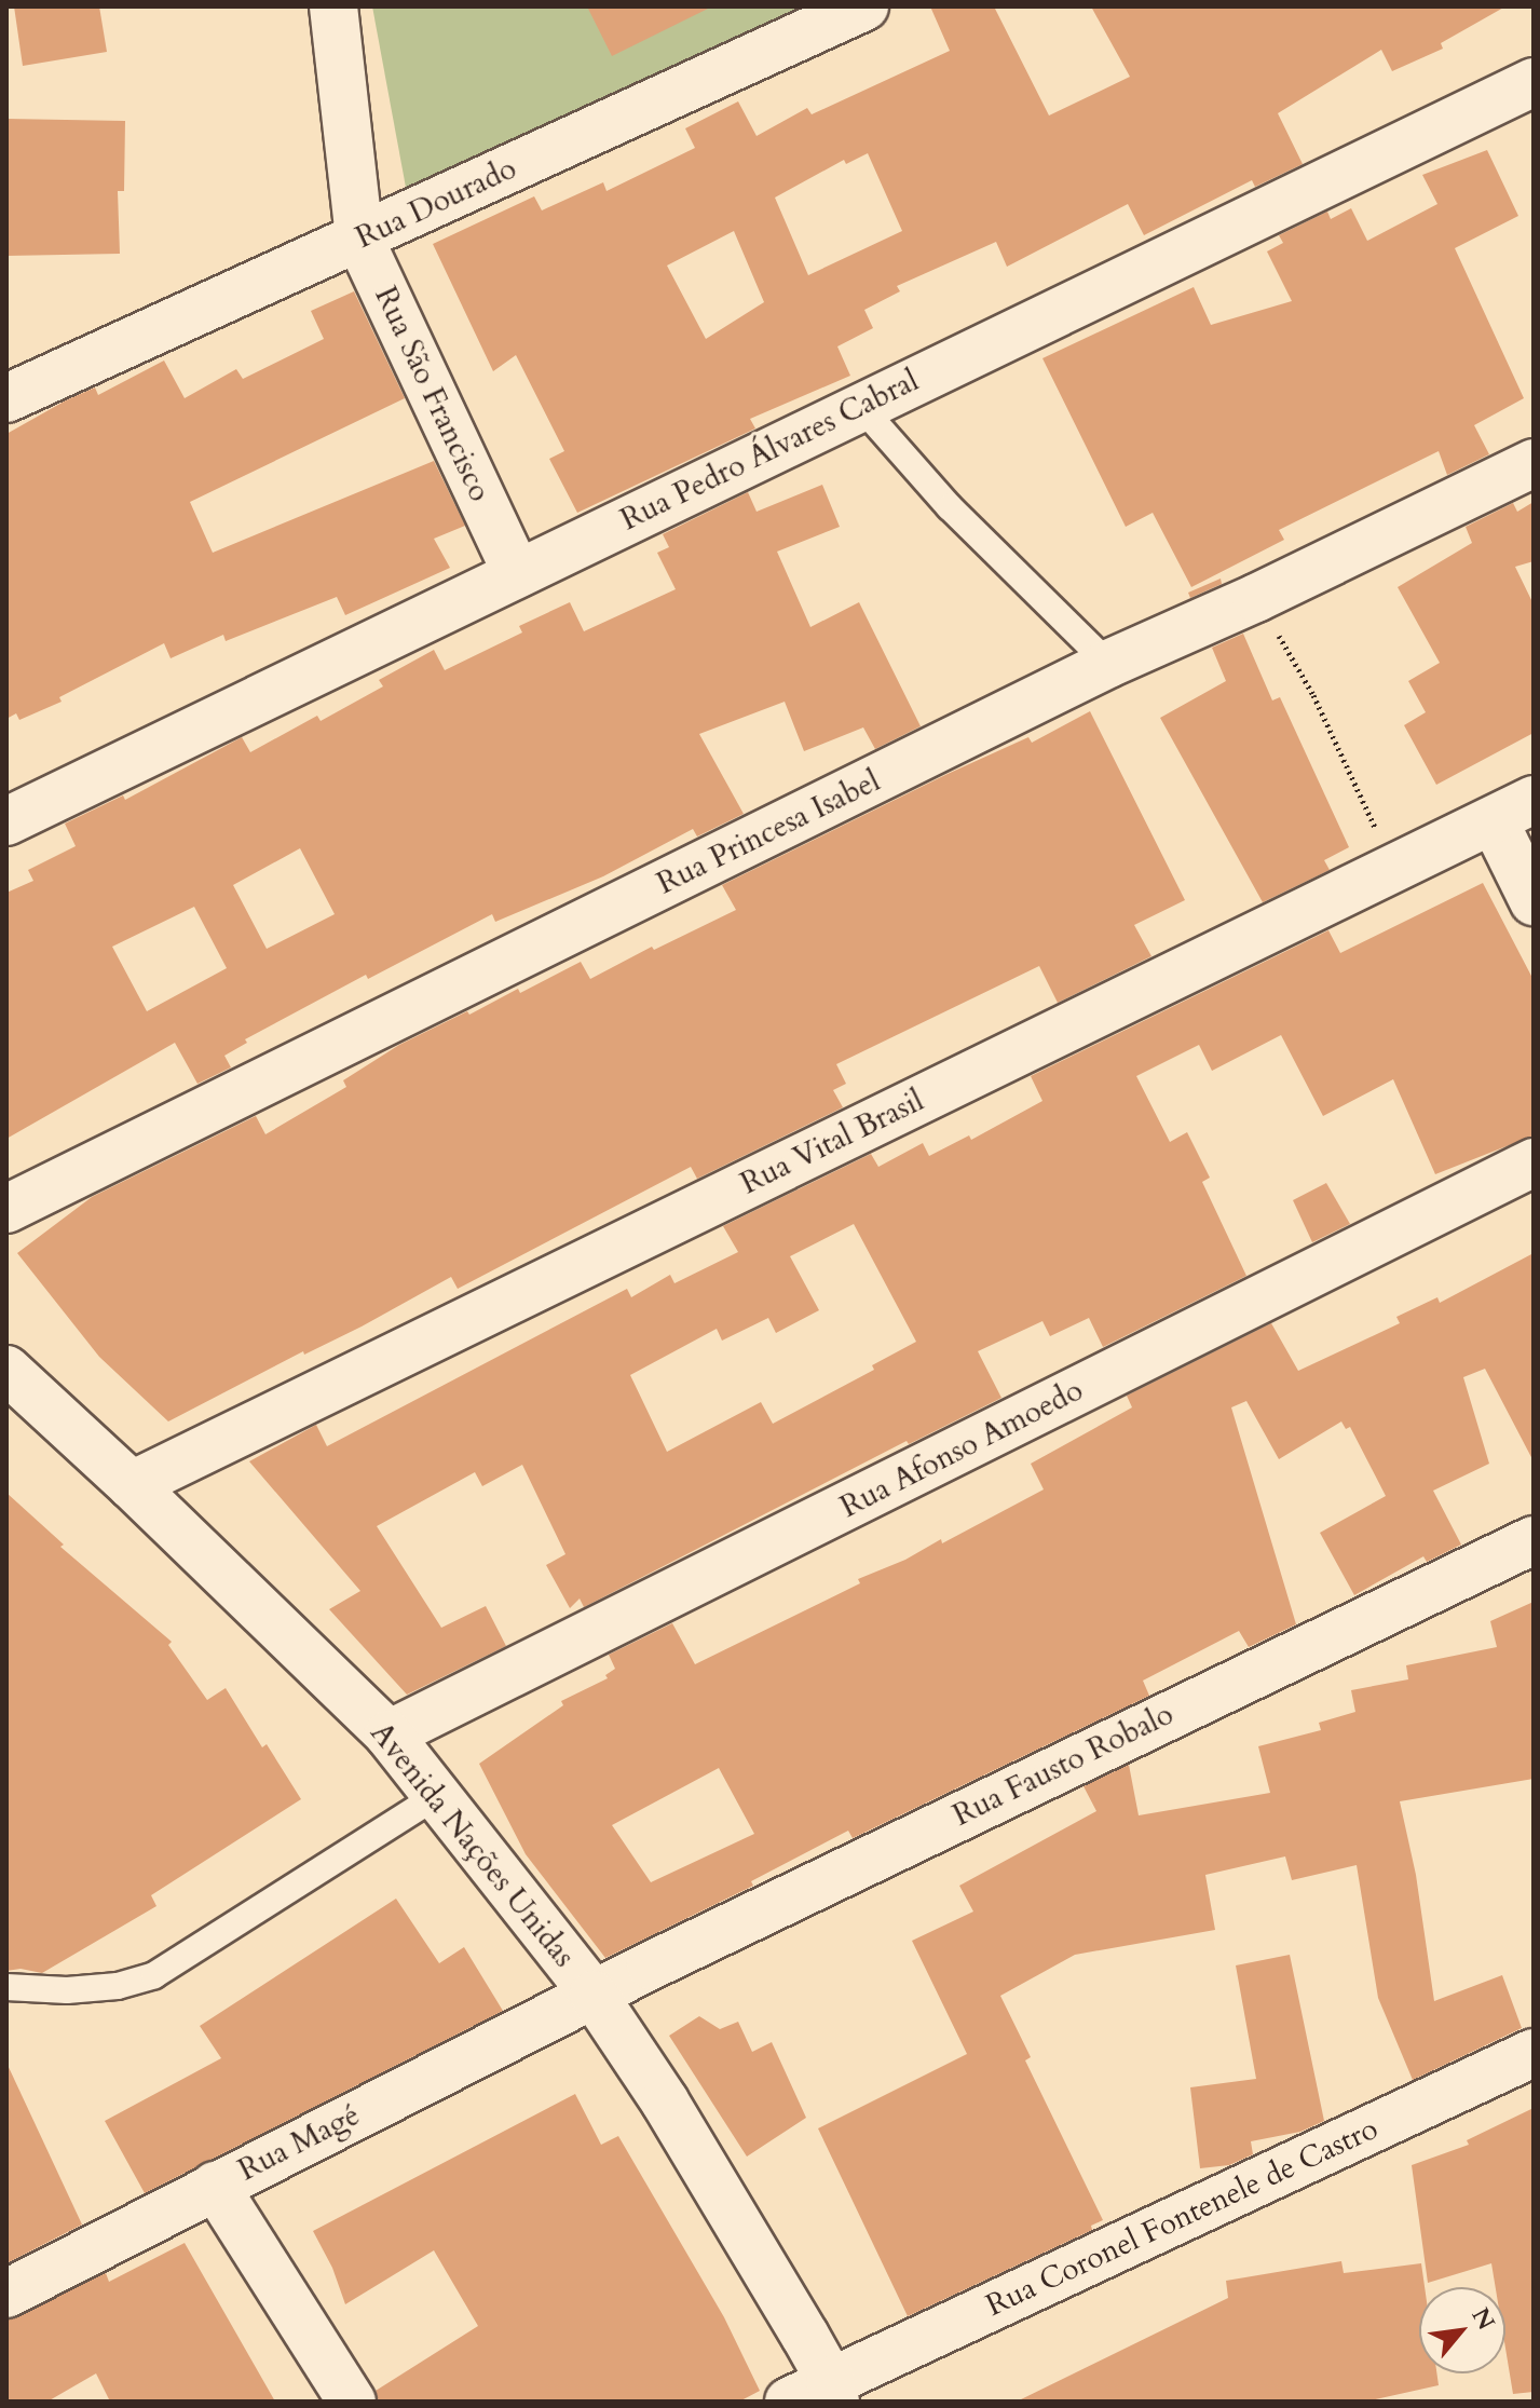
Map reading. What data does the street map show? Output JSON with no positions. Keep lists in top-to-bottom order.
{
  "streets": {
    "street": [
      "Rua Dourado",
      "Rua São Francisco",
      "Rua Pedro Álvares Cabral",
      "Rua Princesa Isabel",
      "Rua Vital Brasil",
      "Rua Afonso Amoedo",
      "Rua Fausto Robalo",
      "Avenida Nações Unidas",
      "Rua Magé",
      "Rua Coronel Fontenele de Castro"
    ]
  },
  "crossings": [
    ["Rua Dourado", "Rua São Francisco"],
    ["Rua São Francisco", "Rua Pedro Álvares Cabral"],
    ["Rua Vital Brasil", "Avenida Nações Unidas"],
    ["Rua Afonso Amoedo", "Avenida Nações Unidas"],
    ["Rua Fausto Robalo", "Avenida Nações Unidas"],
    ["Rua Fausto Robalo", "Rua Magé"],
    ["Avenida Nações Unidas", "Rua Magé"],
    ["Avenida Nações Unidas", "Rua Coronel Fontenele de Castro"]
  ],
  "north": "top right"
}
